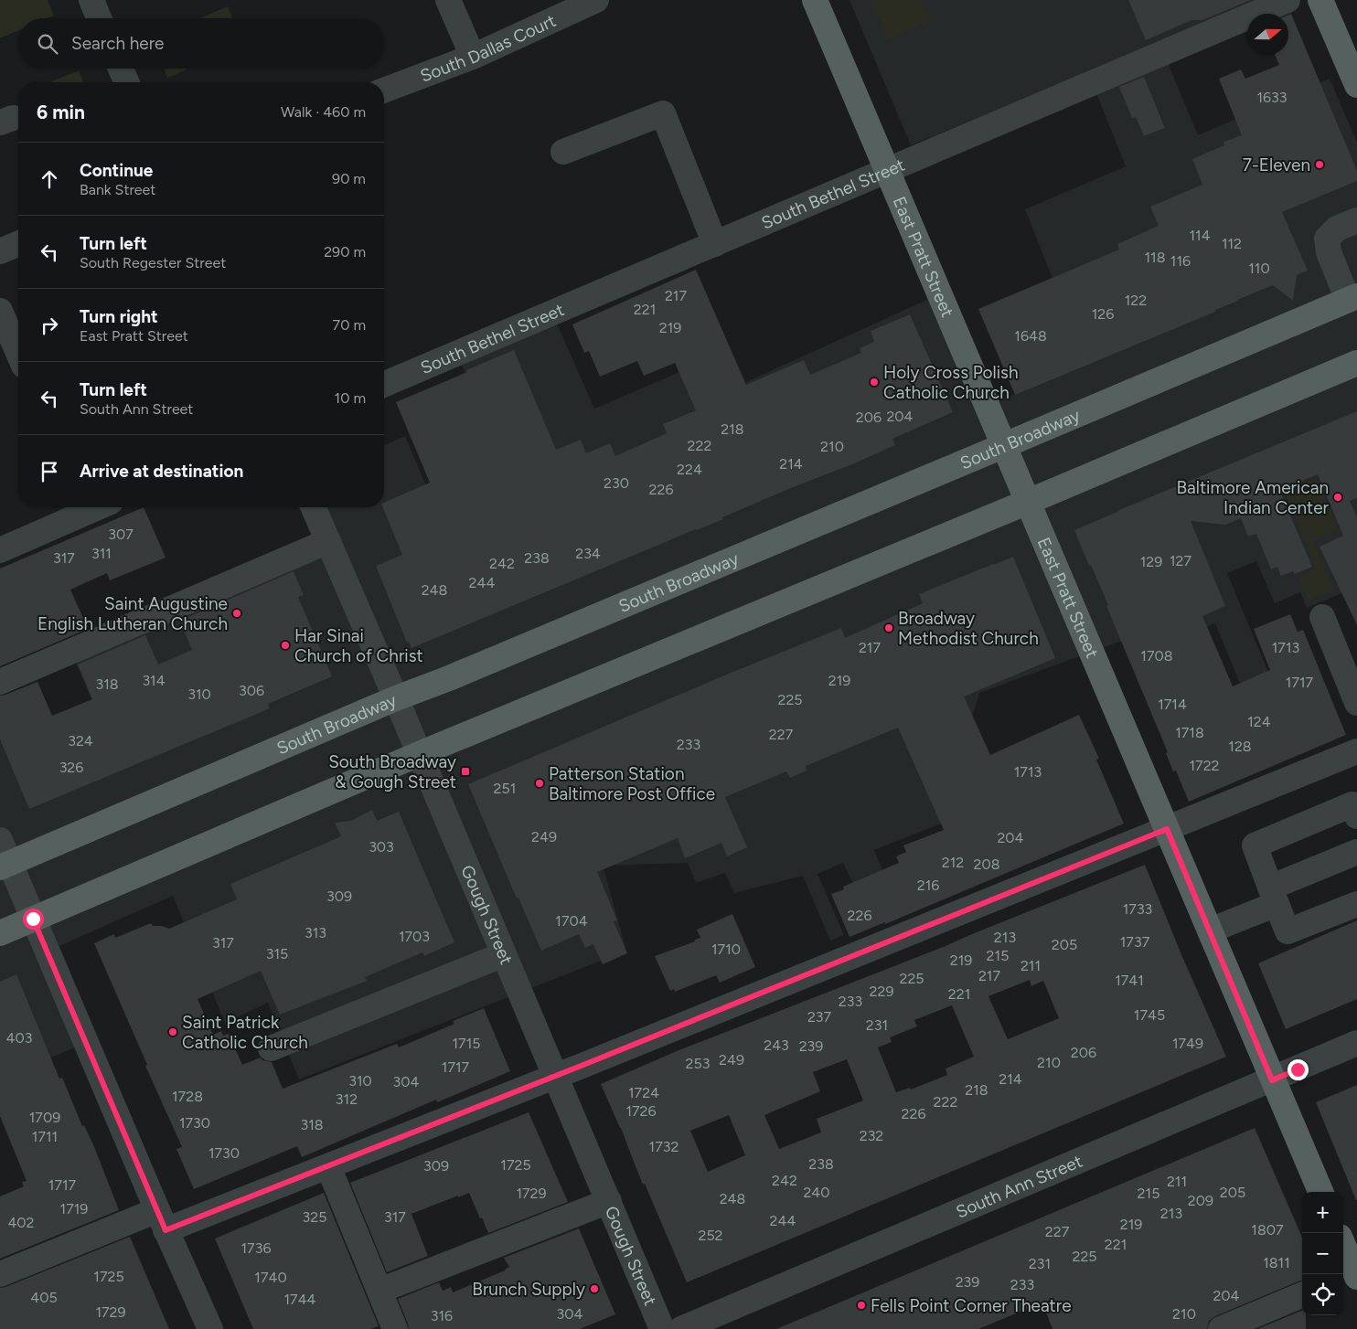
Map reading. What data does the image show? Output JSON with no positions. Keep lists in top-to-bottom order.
{
  "streets": {
    "main road": ["East Pratt Street", "South Broadway"],
    "street": [
      "South Dallas Court",
      "South Bethel Street",
      "Gough Street",
      "South Ann Street"
    ]
  },
  "crossings": [
    ["South Bethel Street", "East Pratt Street"],
    ["East Pratt Street", "South Broadway"],
    ["East Pratt Street", "South Ann Street"],
    ["South Broadway", "Gough Street"]
  ],
  "places": {
    "other": [
      "7-Eleven",
      "Holy Cross Polish Catholic Church",
      "Baltimore American Indian Center",
      "Saint Augustine English Lutheran Church",
      "Broadway Methodist Church",
      "Har Sinai Church of Christ",
      "Patterson Station Baltimore Post Office",
      "Saint Patrick Catholic Church",
      "Brunch Supply",
      "Fells Point Corner Theatre"
    ],
    "transit": ["South Broadway & Gough Street"]
  },
  "house_numbers": [
    "1633",
    "114",
    "112",
    "118",
    "116",
    "110",
    "217",
    "122",
    "221",
    "126",
    "219",
    "1648",
    "204",
    "206",
    "218",
    "222",
    "210",
    "214",
    "224",
    "230",
    "226",
    "307",
    "311",
    "234",
    "317",
    "238",
    "127",
    "129",
    "242",
    "244",
    "248",
    "217",
    "1713",
    "1708",
    "314",
    "219",
    "1717",
    "318",
    "306",
    "310",
    "225",
    "1714",
    "124",
    "1718",
    "227",
    "324",
    "233",
    "128",
    "1722",
    "326",
    "1713",
    "251",
    "249",
    "204",
    "303",
    "212",
    "208",
    "216",
    "309",
    "1733",
    "226",
    "1704",
    "313",
    "1703",
    "213",
    "1737",
    "317",
    "205",
    "1710",
    "315",
    "215",
    "219",
    "211",
    "217",
    "225",
    "1741",
    "229",
    "221",
    "233",
    "1745",
    "237",
    "231",
    "403",
    "1715",
    "1749",
    "243",
    "239",
    "206",
    "249",
    "210",
    "253",
    "1717",
    "214",
    "310",
    "304",
    "218",
    "1724",
    "1728",
    "312",
    "222",
    "1726",
    "226",
    "1709",
    "1730",
    "318",
    "232",
    "1711",
    "1732",
    "1730",
    "238",
    "1725",
    "309",
    "242",
    "211",
    "1717",
    "240",
    "205",
    "1729",
    "215",
    "248",
    "209",
    "1719",
    "213",
    "325",
    "317",
    "244",
    "402",
    "219",
    "1807",
    "227",
    "252",
    "221",
    "1736",
    "225",
    "1811",
    "231",
    "1725",
    "1740",
    "239",
    "233",
    "204",
    "405",
    "1744",
    "1729",
    "304",
    "210",
    "316"
  ],
  "north": "right",
  "page": {
    "search": "Search here",
    "heading": ["6 min", "Walk · 460 m"],
    "list": [
      ["Continue", "Bank Street", "90 m"],
      ["Turn left", "South Regester Street", "290 m"],
      ["Turn right", "East Pratt Street", "70 m"],
      ["Turn left", "South Ann Street", "10 m"],
      "Arrive at destination"
    ],
    "map_buttons": ["+", "−"]
  }
}
